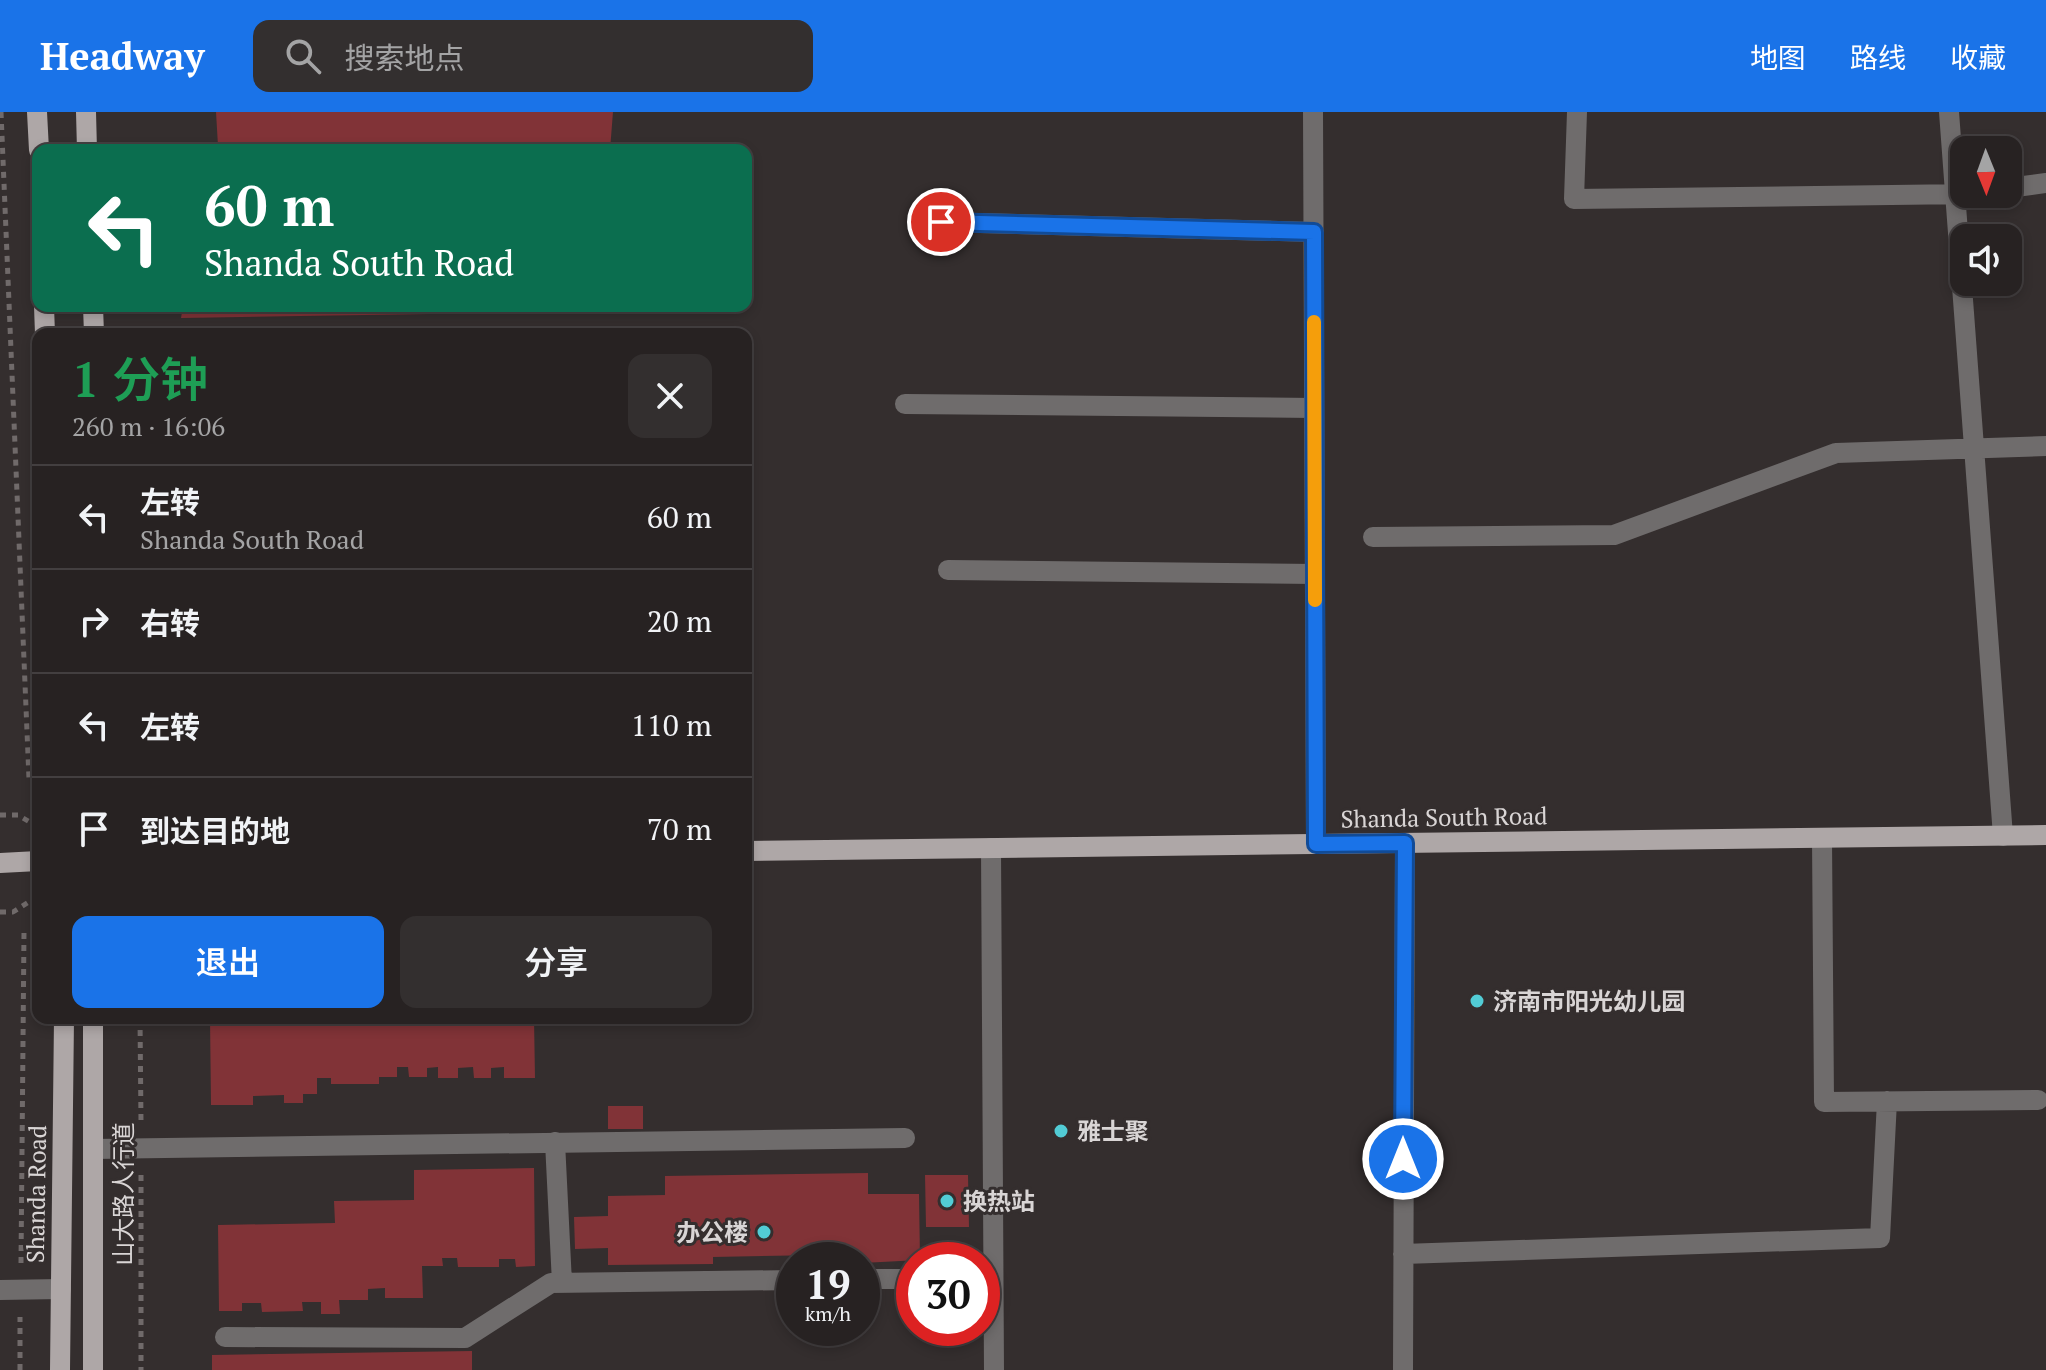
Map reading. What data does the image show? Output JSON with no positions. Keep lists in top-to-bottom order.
{
  "streets": {
    "main road": ["Shanda South Road", "Shanda Road"],
    "path": ["山大路人行道"]
  },
  "places": [
    "济南市阳光幼儿园",
    "雅士聚",
    "换热站",
    "办公楼"
  ],
  "north": "bottom",
  "page": {
    "header": "Headway",
    "search": "搜索地点",
    "nav": ["地图", "路线", "收藏"],
    "turn": ["60 m", "Shanda South Road"],
    "heading": ["1 分钟", "260 m · 16:06"],
    "list": [
      {
        "name": "左转",
        "note": "Shanda South Road",
        "value": "60 m"
      },
      {
        "name": "右转",
        "value": "20 m"
      },
      {
        "name": "左转",
        "value": "110 m"
      },
      {
        "name": "到达目的地",
        "value": "70 m"
      }
    ],
    "buttons": ["退出", "分享"],
    "speed": "19 km/h",
    "limit": "30"
  }
}
